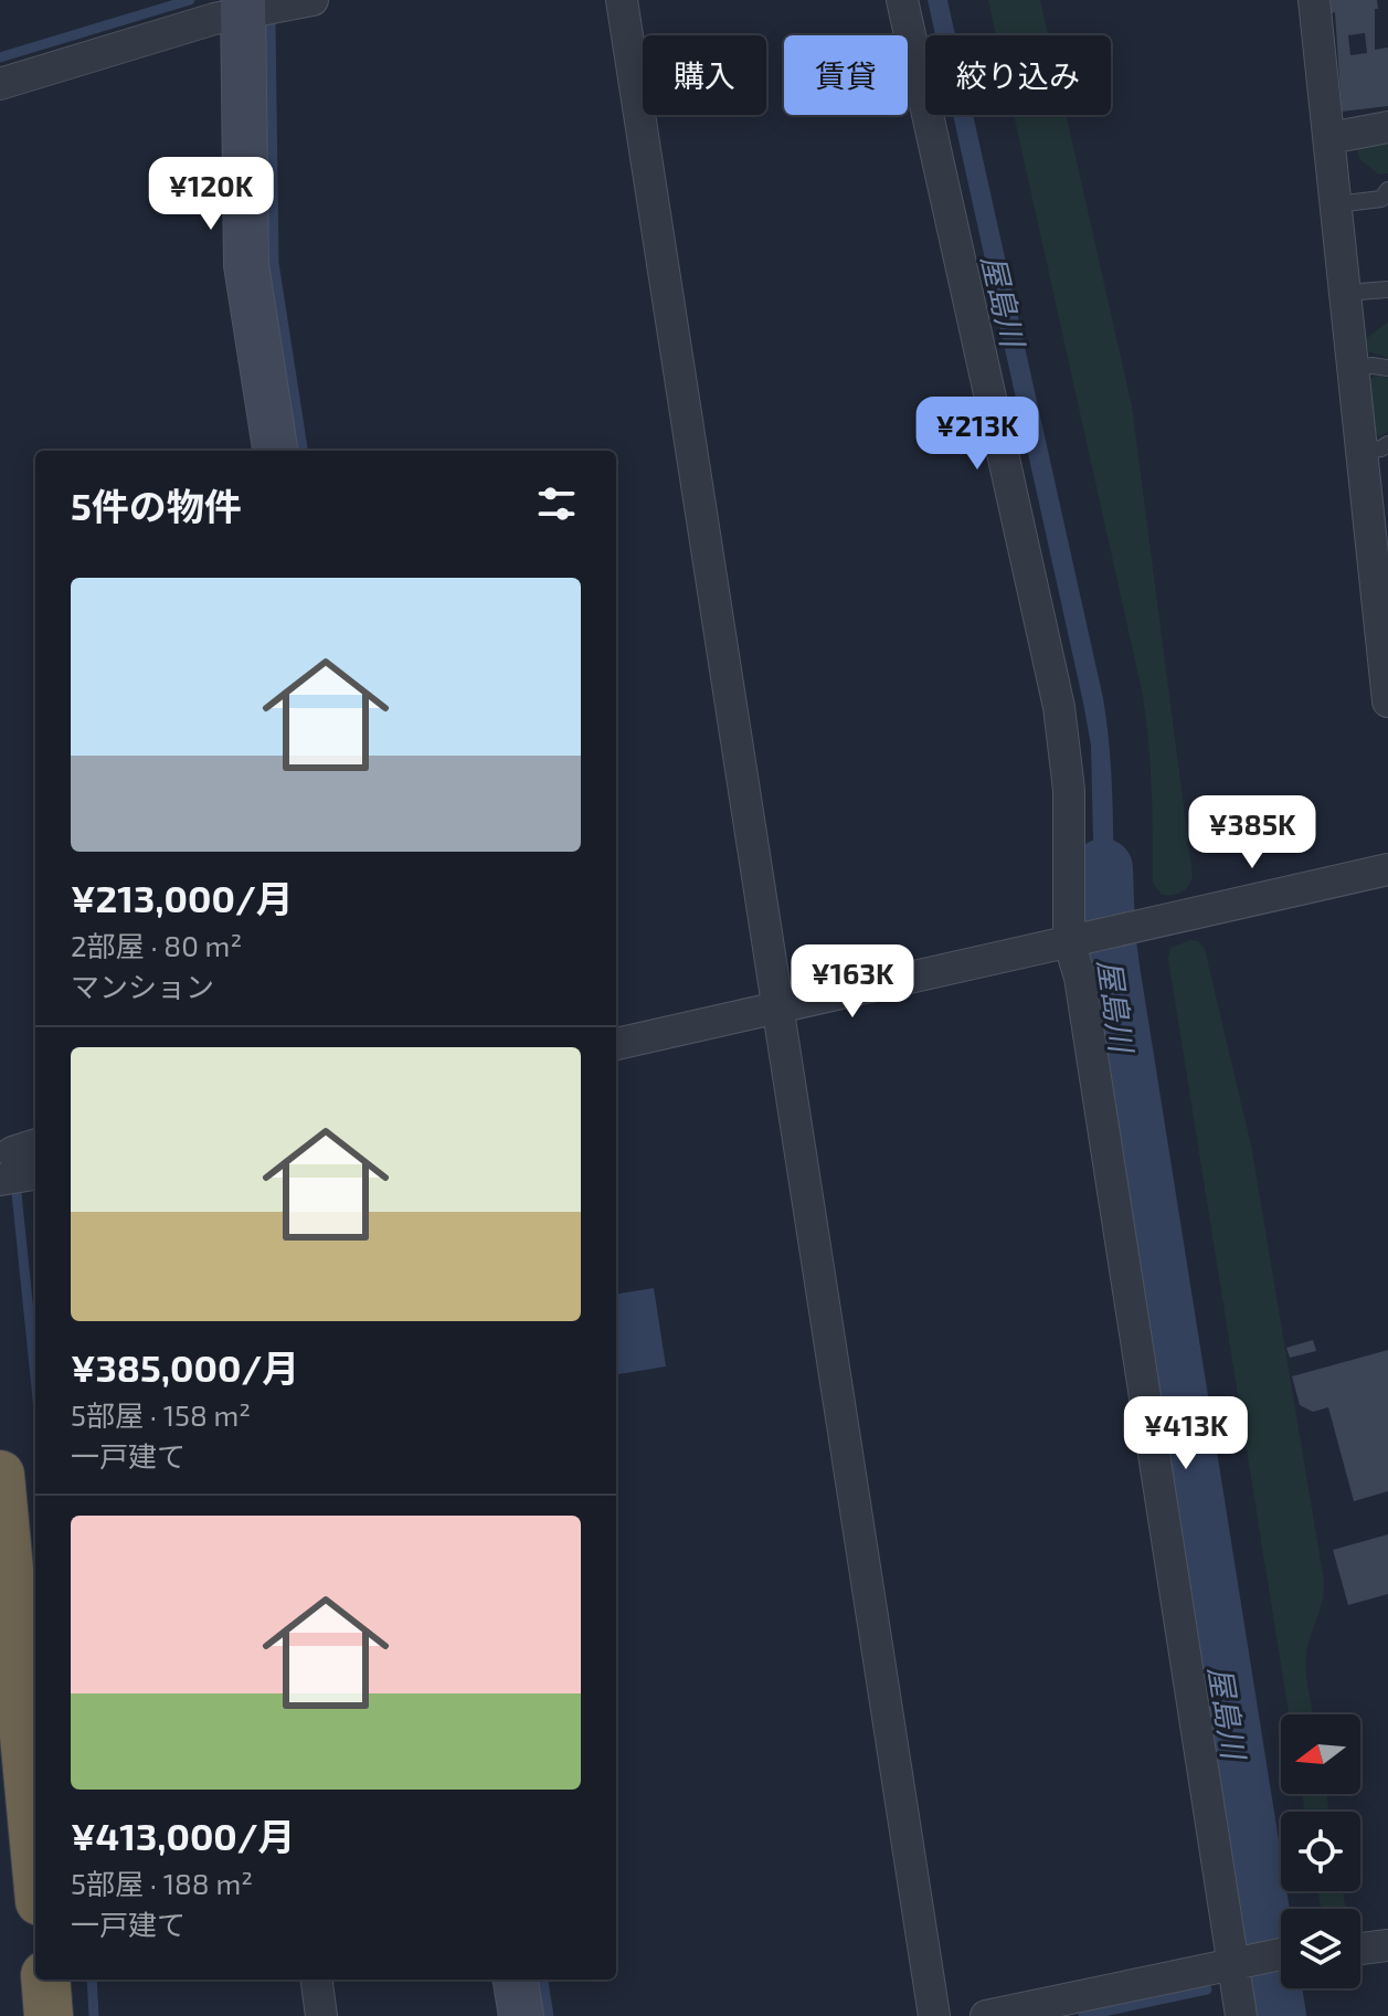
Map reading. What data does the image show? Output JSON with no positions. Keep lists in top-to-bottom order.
{
  "water": ["屋島川"],
  "north": "left",
  "page": {
    "chip": ["購入", "賃貸", "絞り込み"],
    "price": [
      "¥120K",
      "¥213K",
      "¥385K",
      "¥163K",
      "¥413K"
    ],
    "heading": "5件の物件",
    "list": [
      {
        "name": "¥213,000/月",
        "note": "2部屋 · 80 m² · マンション"
      },
      {
        "name": "¥385,000/月",
        "note": "5部屋 · 158 m² · 一戸建て"
      },
      {
        "name": "¥413,000/月",
        "note": "5部屋 · 188 m² · 一戸建て"
      }
    ]
  }
}
